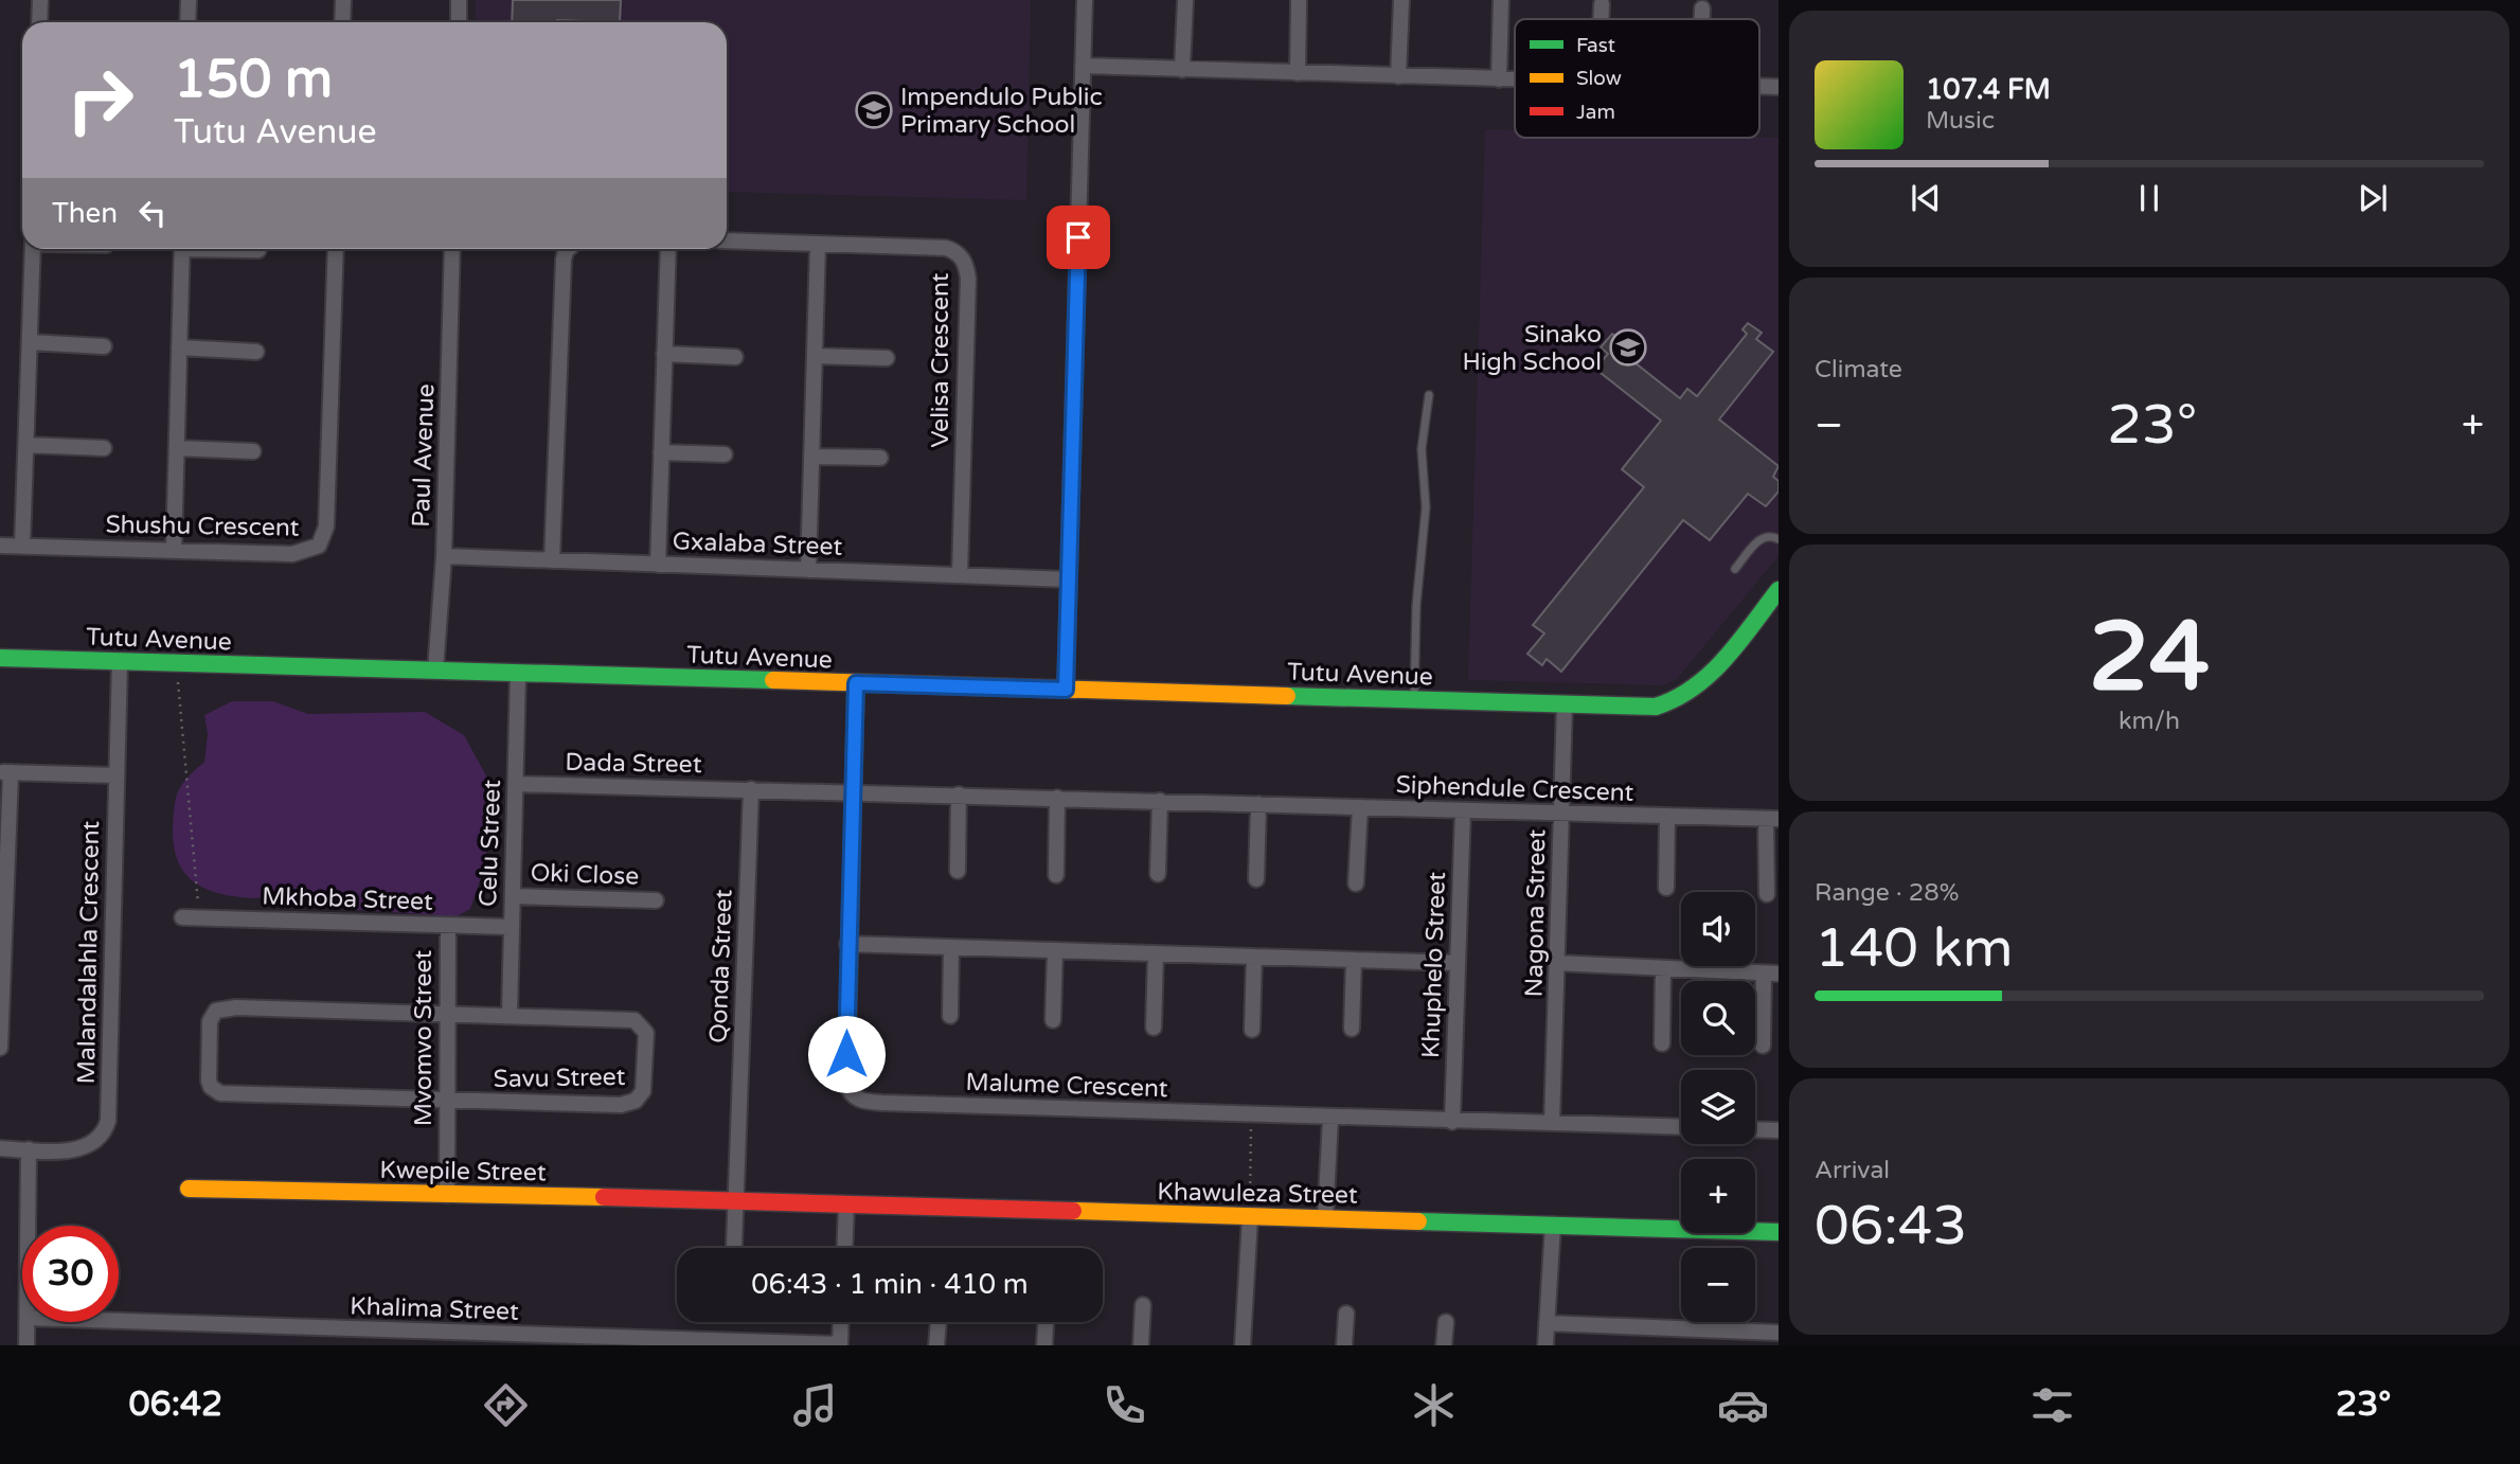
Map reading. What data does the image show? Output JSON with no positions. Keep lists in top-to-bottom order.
{
  "streets": {
    "street": [
      "Velisa Crescent",
      "Paul Avenue",
      "Shushu Crescent",
      "Gxalaba Street",
      "Tutu Avenue",
      "Dada Street",
      "Siphendule Crescent",
      "Celu Street",
      "Oki Close",
      "Mkhoba Street",
      "Nagona Street",
      "Malandalahla Crescent",
      "Khuphelo Street",
      "Qonda Street",
      "Mvomvo Street",
      "Savu Street",
      "Malume Crescent",
      "Kwepile Street",
      "Khawuleza Street",
      "Khalima Street"
    ]
  },
  "crossings": [
    ["Velisa Crescent", "Gxalaba Street"],
    ["Paul Avenue", "Gxalaba Street"],
    ["Paul Avenue", "Tutu Avenue"],
    ["Tutu Avenue", "Celu Street"],
    ["Tutu Avenue", "Nagona Street"],
    ["Tutu Avenue", "Malandalahla Crescent"],
    ["Tutu Avenue", "Malume Crescent"],
    ["Dada Street", "Celu Street"],
    ["Dada Street", "Qonda Street"],
    ["Siphendule Crescent", "Nagona Street"],
    ["Siphendule Crescent", "Khuphelo Street"],
    ["Siphendule Crescent", "Malume Crescent"],
    ["Celu Street", "Oki Close"],
    ["Celu Street", "Mkhoba Street"],
    ["Celu Street", "Savu Street"],
    ["Mkhoba Street", "Mvomvo Street"],
    ["Nagona Street", "Malume Crescent"],
    ["Khuphelo Street", "Malume Crescent"],
    ["Qonda Street", "Kwepile Street"],
    ["Qonda Street", "Khawuleza Street"],
    ["Mvomvo Street", "Savu Street"],
    ["Mvomvo Street", "Kwepile Street"],
    ["Kwepile Street", "Khawuleza Street"]
  ],
  "places": {
    "school or university": ["Impendulo Public Primary School", "Sinako High School"]
  },
  "legend": ["Fast", "Slow", "Jam"],
  "page": {
    "turn": ["150 m", "Tutu Avenue"],
    "song": ["107.4 FM", "Music"],
    "then": "Then",
    "tile": [
      "Climate",
      ["24", "km/h"],
      ["Range · 28%", "140 km"],
      ["Arrival", "06:43"]
    ],
    "heat": ["−", "23°", "+"],
    "map_buttons": ["+", "−"],
    "limit": "30",
    "trip": "06:43 · 1 min · 410 m",
    "tabs": ["06:42", "23°"]
  }
}
